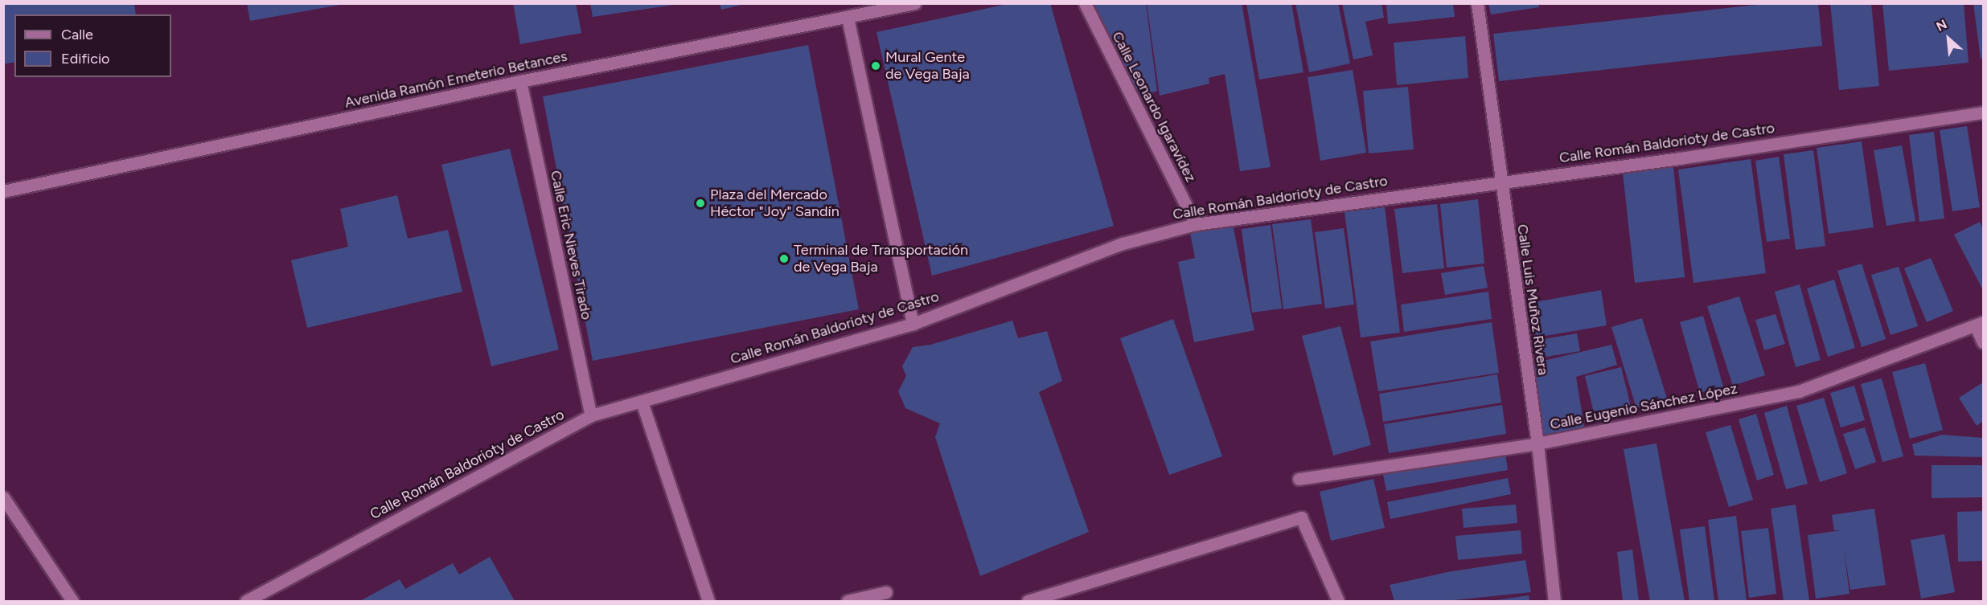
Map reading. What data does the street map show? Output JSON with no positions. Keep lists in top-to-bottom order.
{
  "streets": {
    "street": [
      "Avenida Ramón Emeterio Betances",
      "Calle Leonardo Igaravídez",
      "Calle Román Baldorioty de Castro",
      "Calle Eric Nieves Tirado",
      "Calle Luis Muñoz Rivera",
      "Calle Eugenio Sánchez López"
    ]
  },
  "crossings": [
    ["Avenida Ramón Emeterio Betances", "Calle Eric Nieves Tirado"],
    ["Calle Leonardo Igaravídez", "Calle Román Baldorioty de Castro"],
    ["Calle Román Baldorioty de Castro", "Calle Eric Nieves Tirado"],
    ["Calle Román Baldorioty de Castro", "Calle Luis Muñoz Rivera"],
    ["Calle Luis Muñoz Rivera", "Calle Eugenio Sánchez López"]
  ],
  "places": ["Mural Gente de Vega Baja", "Plaza del Mercado Héctor \"Joy\" Sandín", "Terminal de Transportación de Vega Baja"],
  "legend": ["Calle", "Edificio"],
  "north": "top left"
}
